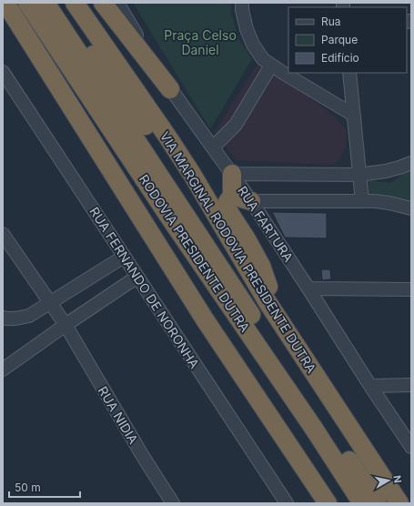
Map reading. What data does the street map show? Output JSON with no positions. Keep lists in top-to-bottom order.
{
  "streets": {
    "highway": ["VIA MARGINAL RODOVIA PRESIDENTE DUTRA", "RODOVIA PRESIDENTE DUTRA"],
    "street": ["RUA FARTURA", "RUA FERNANDO DE NORONHA", "RUA NIDIA"]
  },
  "parks": ["Praça Celso Daniel"],
  "legend": ["Rua", "Parque", "Edifício"],
  "scale_bar": "50 m",
  "north": "right"
}
